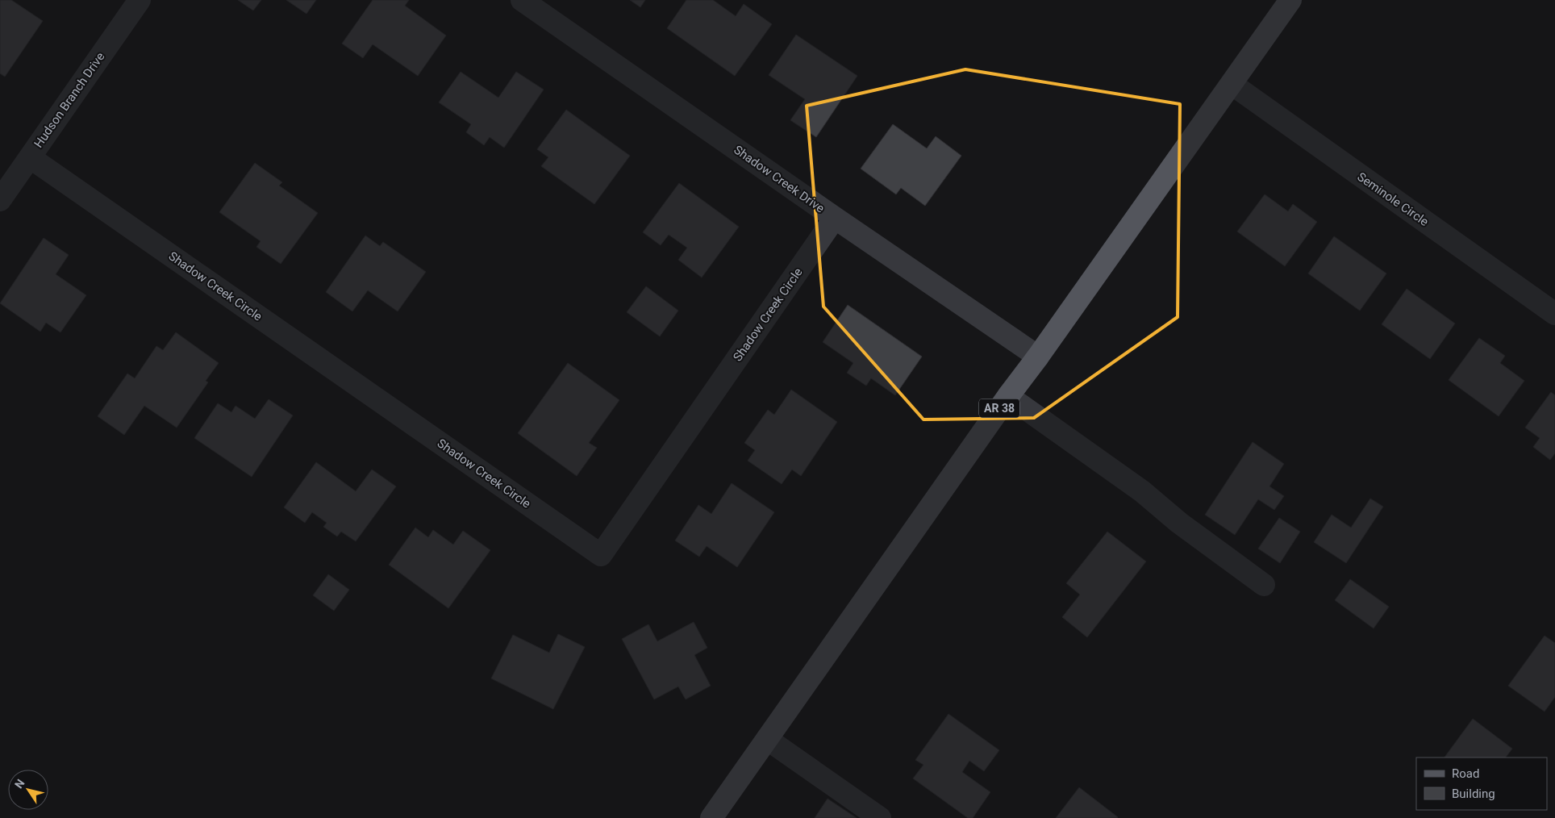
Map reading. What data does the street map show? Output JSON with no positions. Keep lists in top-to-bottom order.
{
  "streets": {
    "main road": ["AR 38"],
    "street": [
      "Hudson Branch Drive",
      "Shadow Creek Drive",
      "Seminole Circle",
      "Shadow Creek Circle"
    ]
  },
  "crossings": [
    ["Hudson Branch Drive", "Shadow Creek Circle"],
    ["Shadow Creek Drive", "Shadow Creek Circle"],
    ["Shadow Creek Drive", "AR 38"],
    ["Seminole Circle", "AR 38"]
  ],
  "legend": ["Road", "Building"],
  "north": "top left"
}
